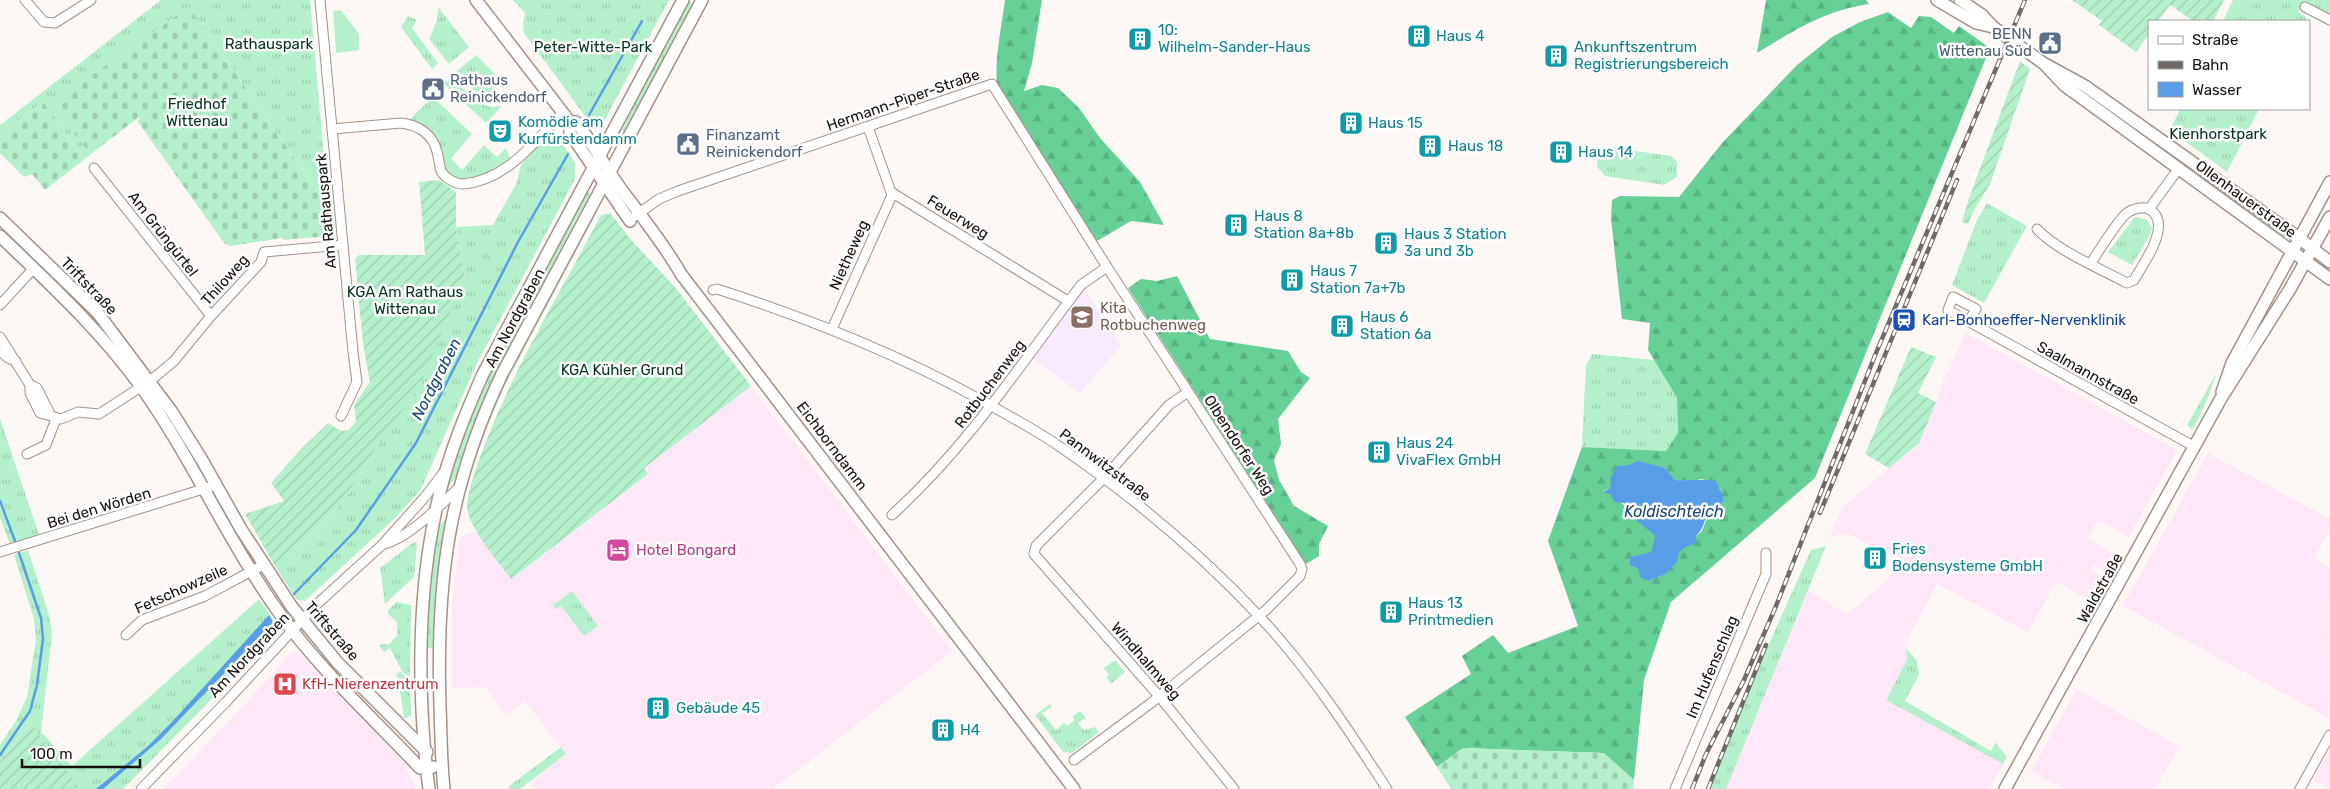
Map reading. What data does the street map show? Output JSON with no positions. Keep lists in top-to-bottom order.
{
  "streets": {
    "main road": [
      "Ollenhauerstraße",
      "Triftstraße",
      "Am Nordgraben",
      "Eichborndamm",
      "Waldstraße"
    ],
    "street": [
      "Hermann-Piper-Straße",
      "Am Rathauspark",
      "Feuerweg",
      "Am Grüngürtel",
      "Nietheweg",
      "Thiloweg",
      "Saalmannstraße",
      "Rotbuchenweg",
      "Olbendorfer Weg",
      "Pannwitzstraße",
      "Bei den Wörden",
      "Fetschowzeile",
      "Windhalmweg",
      "Im Hufenschlag"
    ]
  },
  "crossings": [
    ["Hermann-Piper-Straße", "Olbendorfer Weg"],
    ["Hermann-Piper-Straße", "Eichborndamm"],
    ["Ollenhauerstraße", "Waldstraße"],
    ["Am Rathauspark", "Thiloweg"],
    ["Feuerweg", "Nietheweg"],
    ["Feuerweg", "Rotbuchenweg"],
    ["Am Grüngürtel", "Thiloweg"],
    ["Nietheweg", "Pannwitzstraße"],
    ["Thiloweg", "Triftstraße"],
    ["Triftstraße", "Am Nordgraben"],
    ["Triftstraße", "Bei den Wörden"],
    ["Triftstraße", "Fetschowzeile"],
    ["Am Nordgraben", "Eichborndamm"],
    ["Saalmannstraße", "Waldstraße"],
    ["Rotbuchenweg", "Olbendorfer Weg"],
    ["Rotbuchenweg", "Pannwitzstraße"],
    ["Olbendorfer Weg", "Pannwitzstraße"],
    ["Olbendorfer Weg", "Windhalmweg"],
    ["Pannwitzstraße", "Windhalmweg"]
  ],
  "water": ["Nordgraben", "Koldischteich"],
  "parks": [
    "Rathauspark",
    "Peter-Witte-Park",
    "Friedhof Wittenau",
    "Kienhorstpark",
    "KGA Am Rathaus Wittenau",
    "KGA Kühler Grund"
  ],
  "places": {
    "building": [
      "Haus 4",
      "10: Wilhelm-Sander-Haus",
      "Ankunftszentrum Registrierungsbereich",
      "Haus 15",
      "Haus 18",
      "Haus 14",
      "Haus 8 Station 8a+8b",
      "Haus 3 Station 3a und 3b",
      "Haus 7 Station 7a+7b",
      "Haus 6 Station 6a",
      "Haus 24 VivaFlex GmbH",
      "Fries Bodensysteme GmbH",
      "Haus 13 Printmedien",
      "Gebäude 45",
      "H4"
    ],
    "public building": ["BENN Wittenau Süd", "Rathaus Reinickendorf", "Finanzamt Reinickendorf"],
    "theatre": ["Komödie am Kurfürstendamm"],
    "school or university": ["Kita Rotbuchenweg"],
    "station": ["Karl-Bonhoeffer-Nervenklinik"],
    "hotel": ["Hotel Bongard"],
    "hospital": ["KfH-Nierenzentrum"]
  },
  "legend": ["Straße", "Bahn", "Wasser"],
  "scale_bar": "100 m"
}
